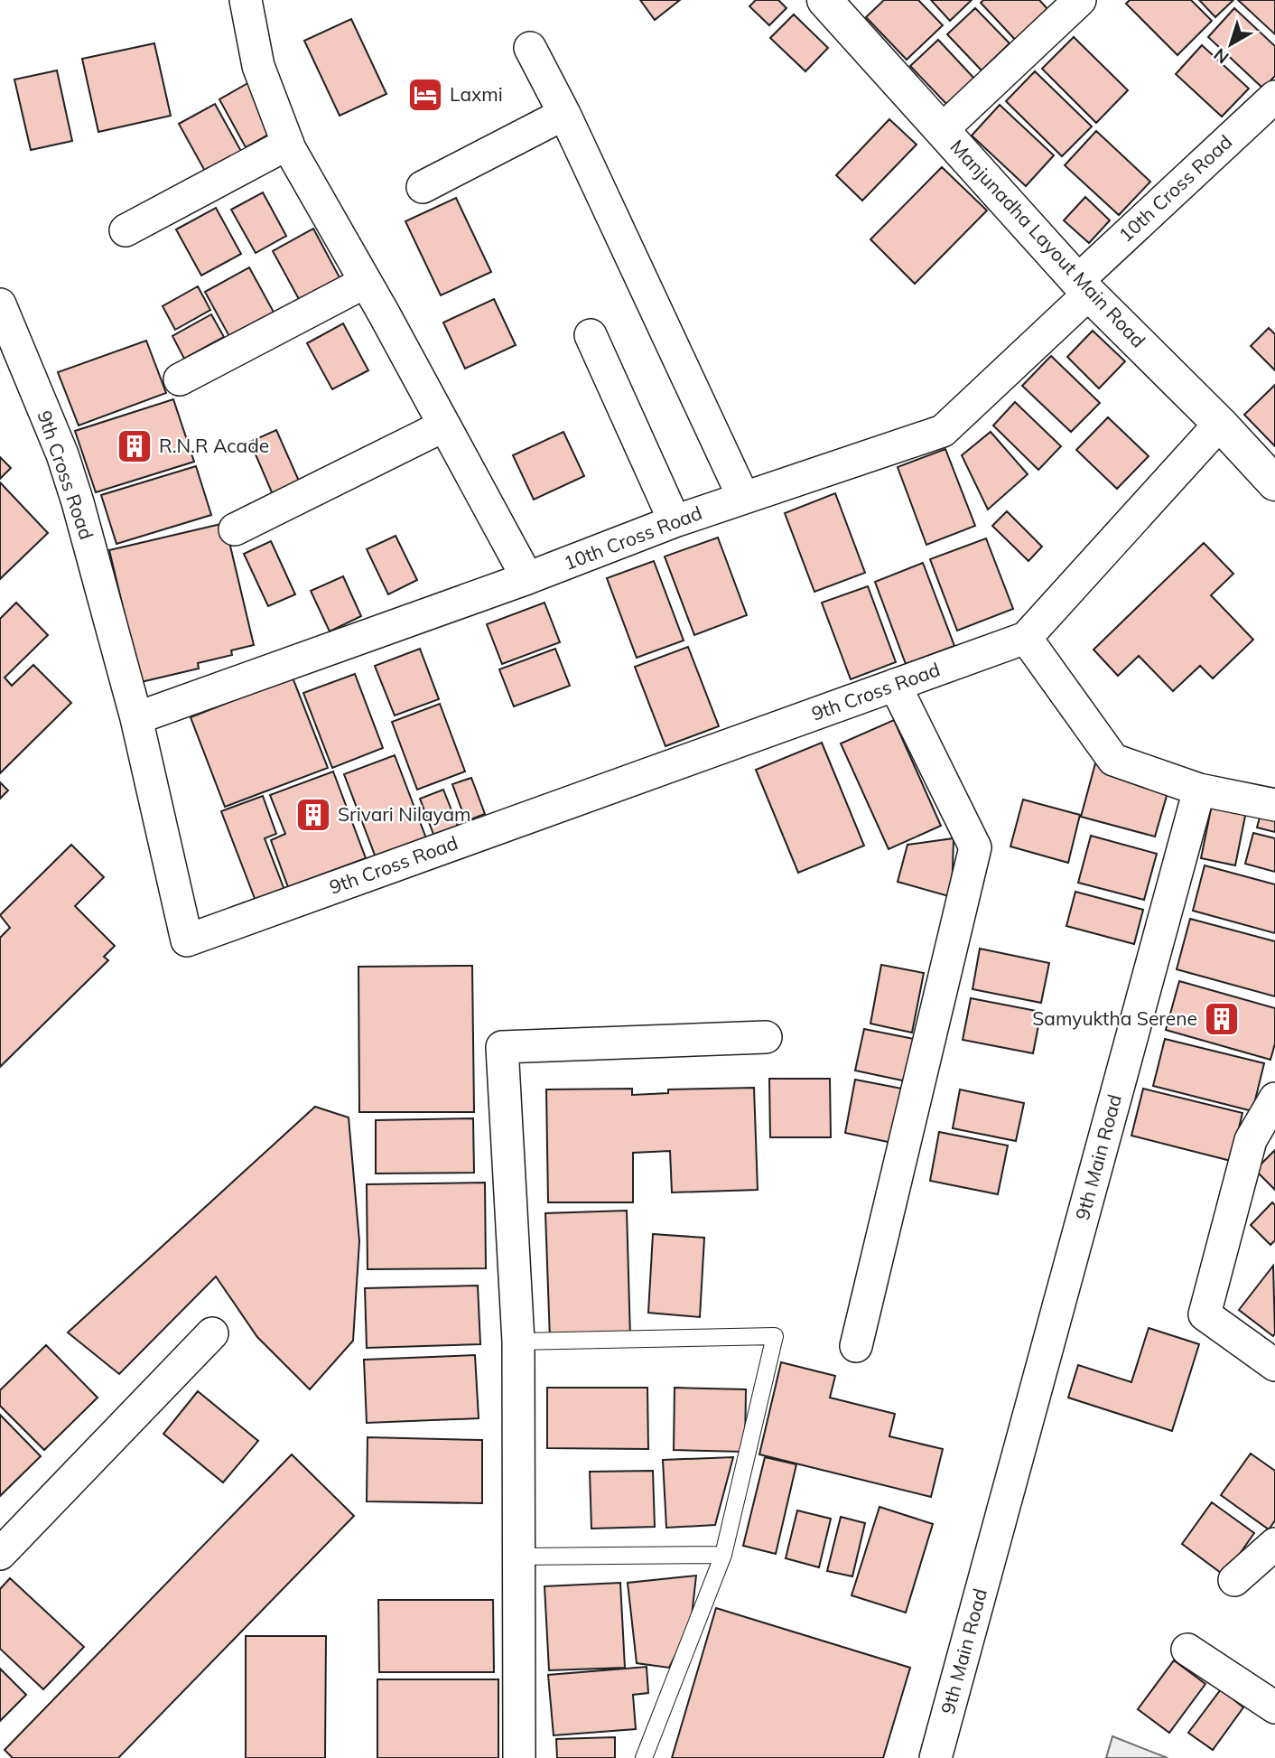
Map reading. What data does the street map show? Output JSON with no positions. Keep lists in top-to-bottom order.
{
  "streets": {
    "street": [
      "10th Cross Road",
      "Manjunadha Layout Main Road",
      "9th Cross Road",
      "9th Main Road"
    ]
  },
  "crossings": [
    ["10th Cross Road", "Manjunadha Layout Main Road"],
    ["10th Cross Road", "9th Cross Road"],
    ["Manjunadha Layout Main Road", "9th Cross Road"]
  ],
  "places": {
    "hotel": ["Laxmi"],
    "building": ["R.N.R Acade", "Srivari Nilayam", "Samyuktha Serene"]
  },
  "north": "bottom left"
}
